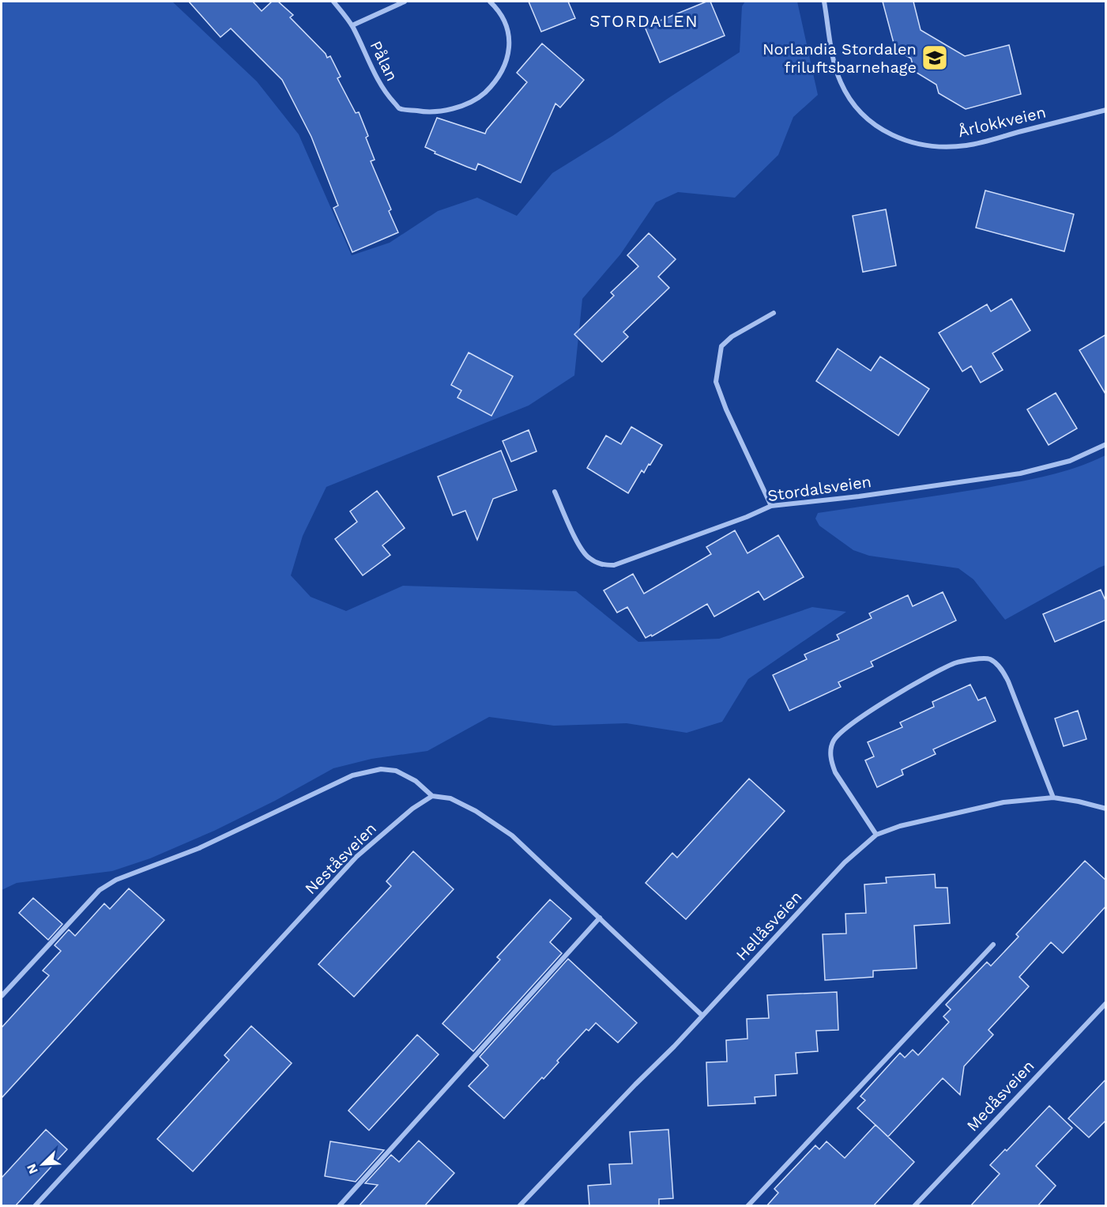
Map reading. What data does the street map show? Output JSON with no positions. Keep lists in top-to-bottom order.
{
  "streets": {
    "street": [
      "Pålan",
      "Årlokkveien",
      "Stordalsveien",
      "Neståsveien",
      "Hellåsveien",
      "Medåsveien"
    ]
  },
  "districts": ["STORDALEN"],
  "places": {
    "school or university": ["Norlandia Stordalen friluftsbarnehage"]
  },
  "north": "bottom left"
}
